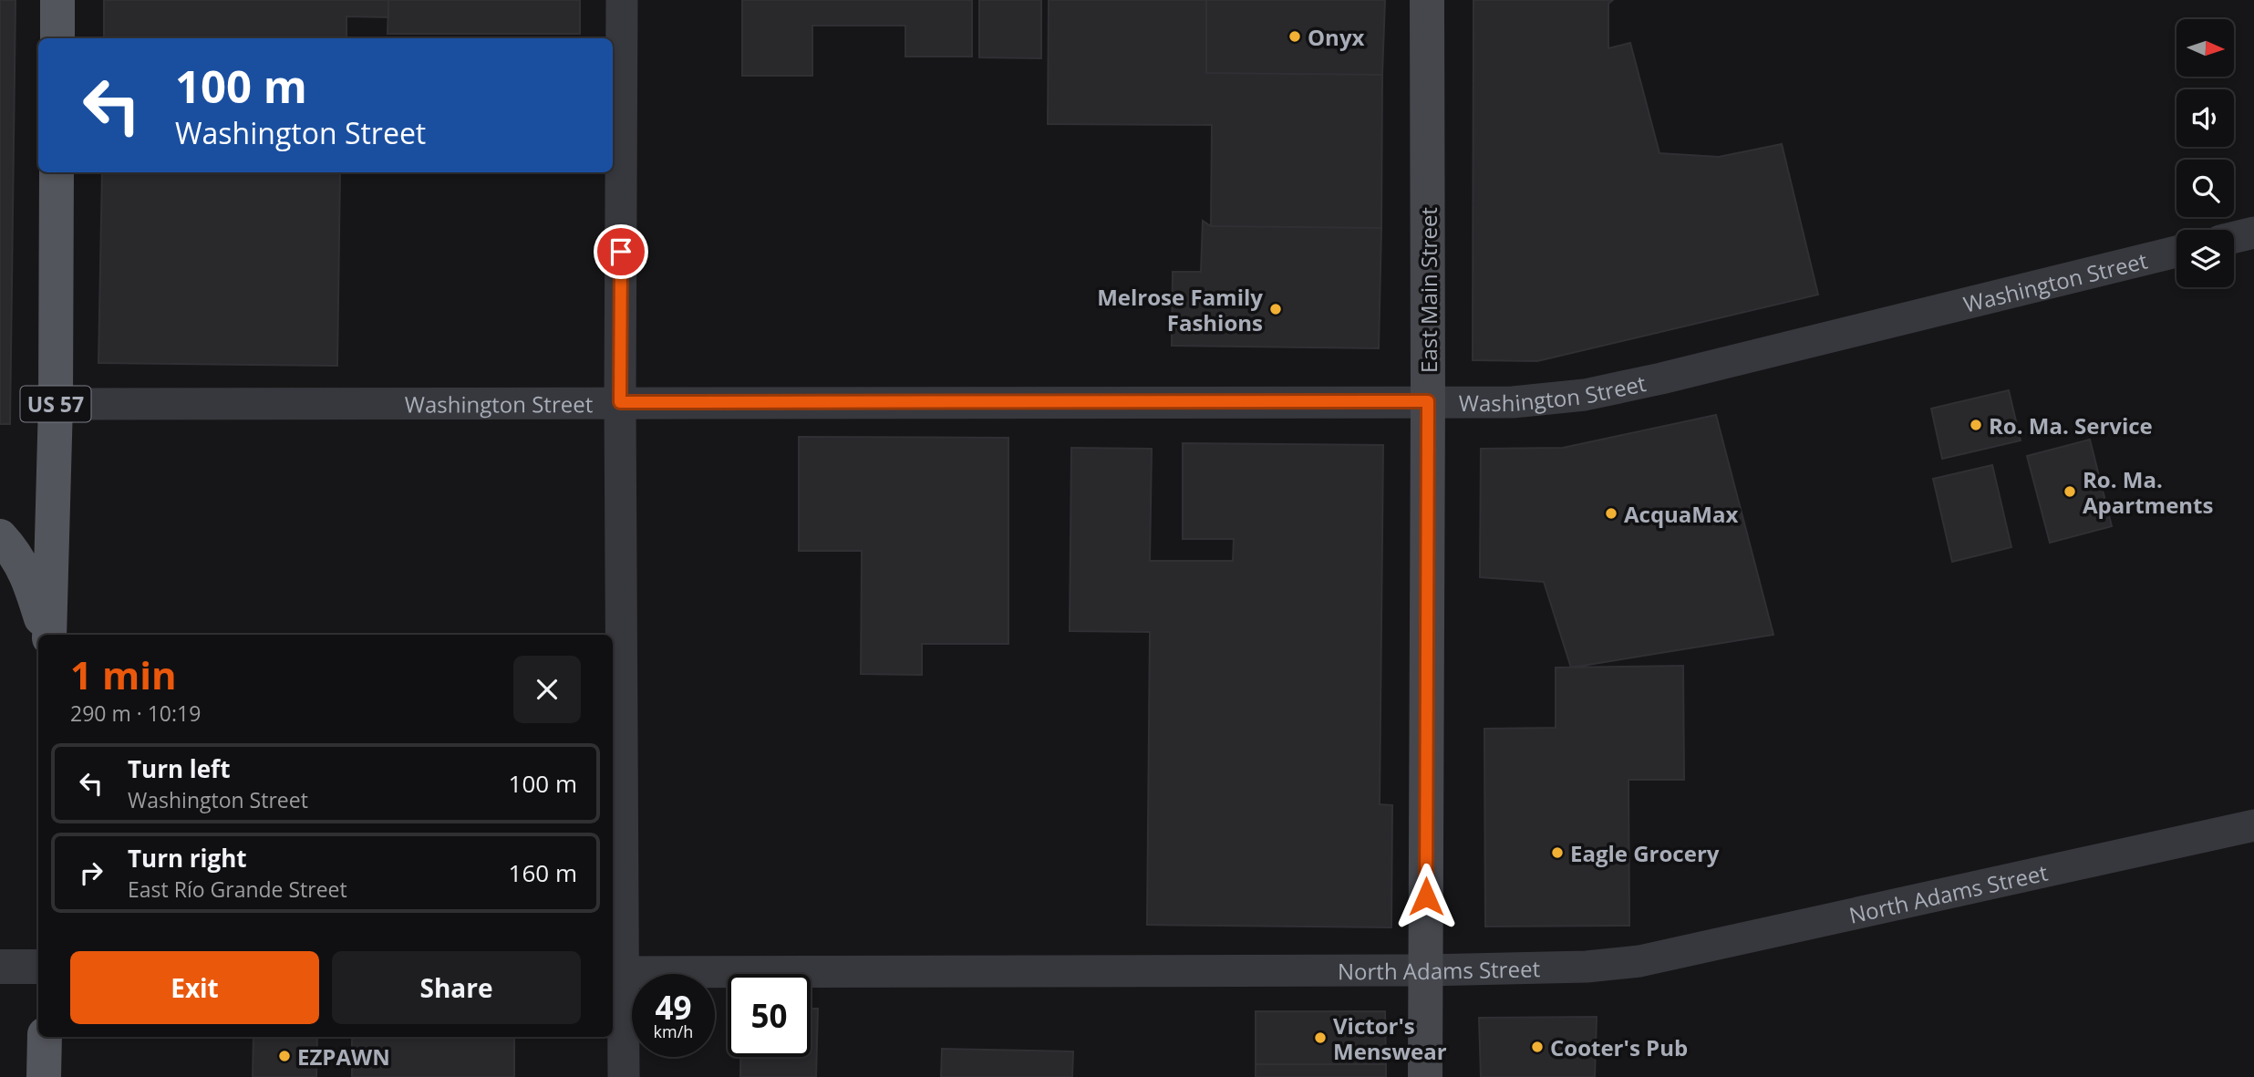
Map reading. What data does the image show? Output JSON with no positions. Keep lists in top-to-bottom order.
{
  "streets": {
    "main road": ["East Main Street", "US 57"],
    "street": ["Washington Street", "North Adams Street"]
  },
  "crossings": [
    ["Washington Street", "East Main Street"],
    ["Washington Street", "US 57"],
    ["East Main Street", "North Adams Street"]
  ],
  "places": [
    "Onyx",
    "Melrose Family Fashions",
    "Ro. Ma. Service",
    "Ro. Ma. Apartments",
    "AcquaMax",
    "Eagle Grocery",
    "Victor's Menswear",
    "Cooter's Pub",
    "EZPAWN"
  ],
  "north": "right",
  "page": {
    "turn": ["100 m", "Washington Street"],
    "heading": ["1 min", "290 m · 10:19"],
    "list": [
      {
        "name": "Turn left",
        "note": "Washington Street",
        "value": "100 m"
      },
      {
        "name": "Turn right",
        "note": "East Río Grande Street",
        "value": "160 m"
      }
    ],
    "buttons": ["Exit", "Share"],
    "speed": "49 km/h",
    "limit": "50"
  }
}
